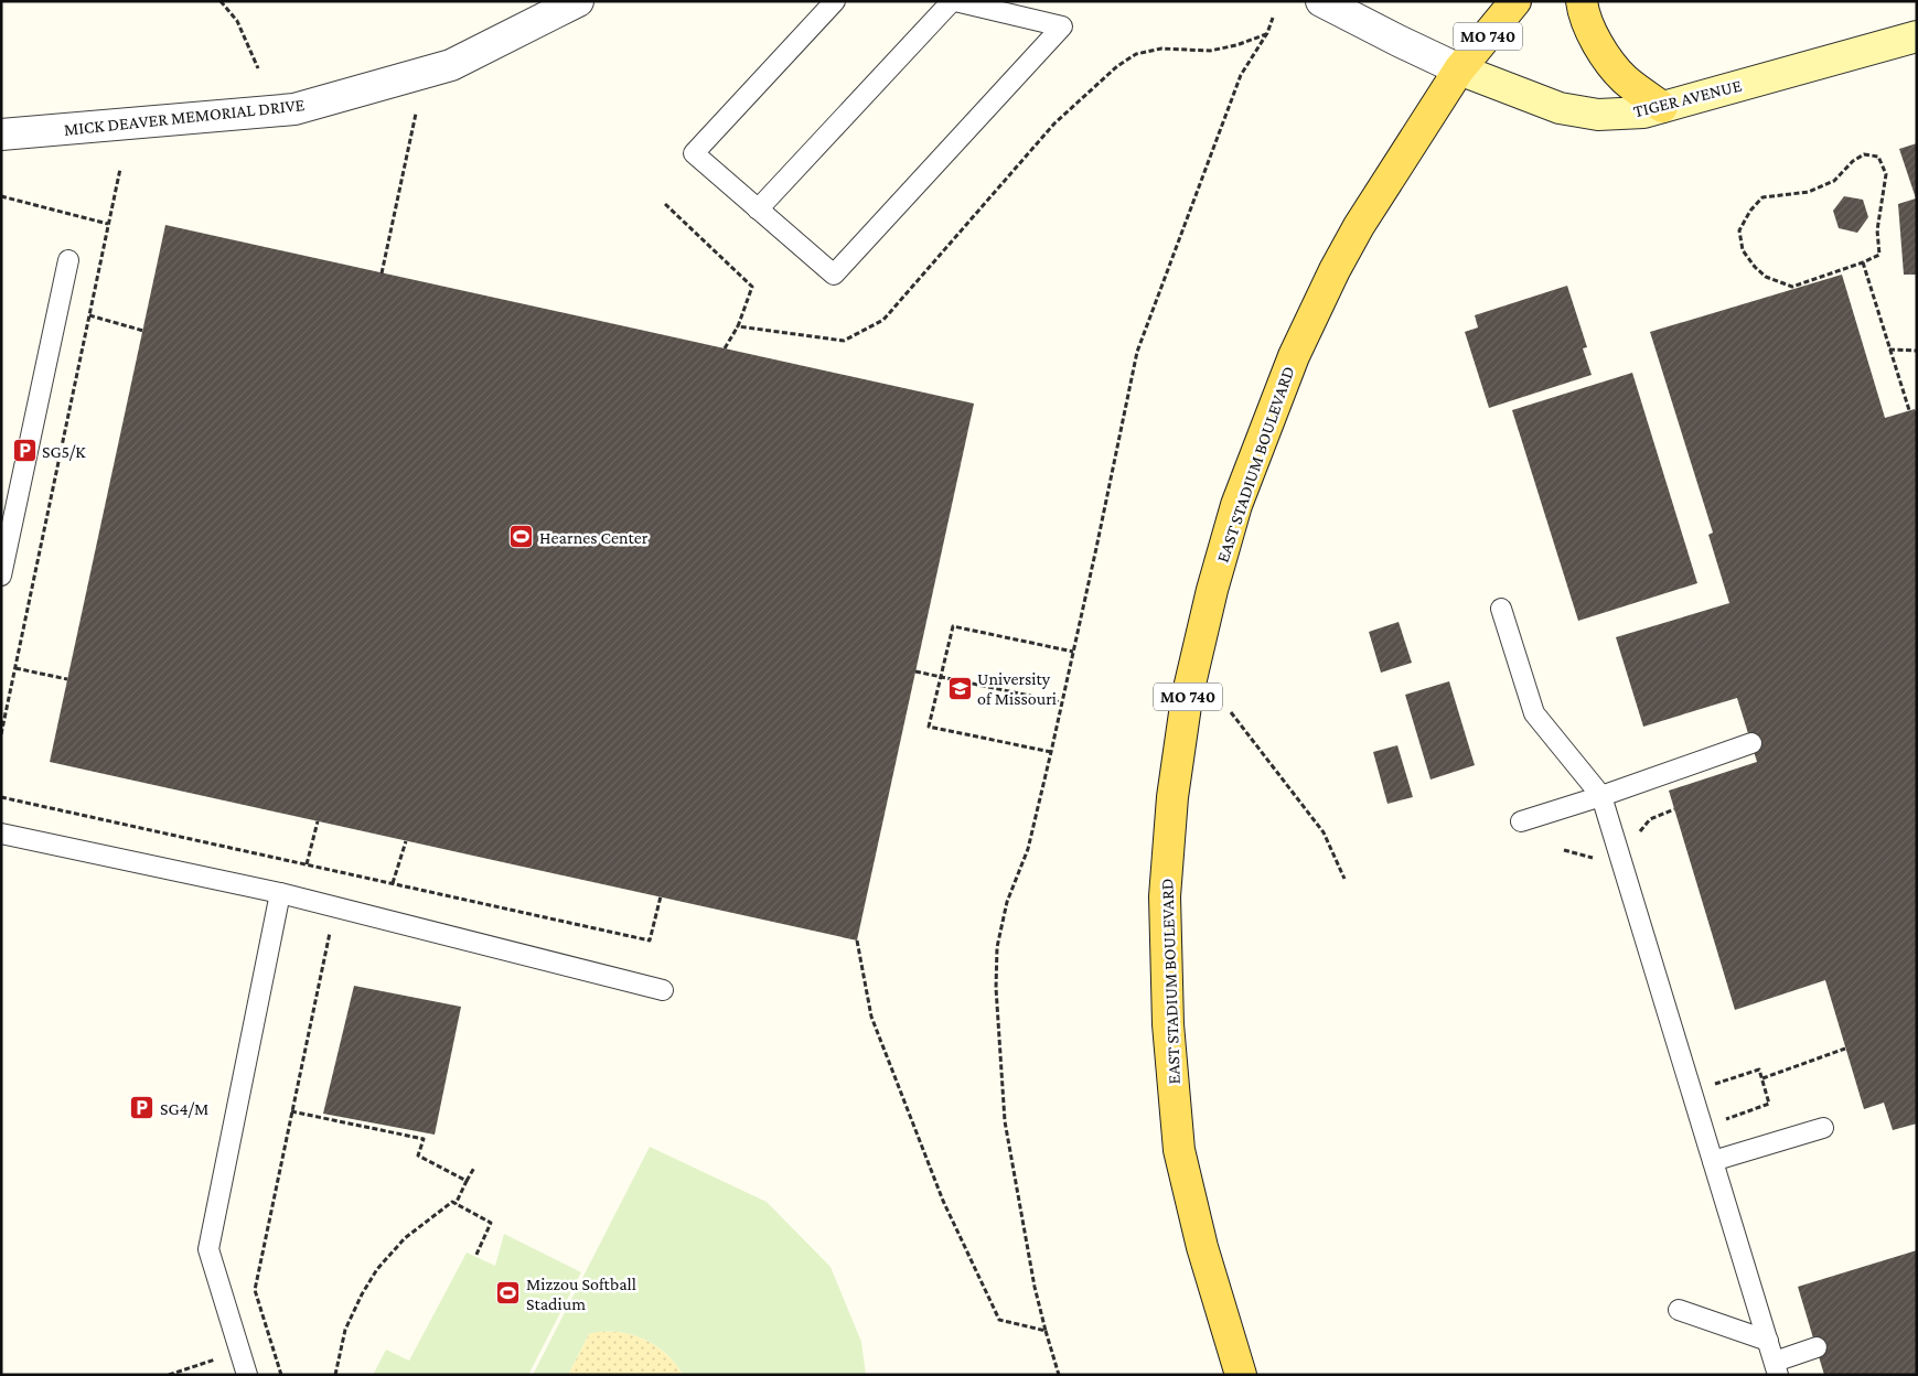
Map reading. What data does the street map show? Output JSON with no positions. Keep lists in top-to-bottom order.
{
  "streets": {
    "main road": ["MO 740", "EAST STADIUM BOULEVARD"],
    "street": ["TIGER AVENUE", "MICK DEAVER MEMORIAL DRIVE"]
  },
  "crossings": [
    ["TIGER AVENUE", "EAST STADIUM BOULEVARD"]
  ],
  "places": {
    "parking": ["SG5/K", "SG4/M"],
    "sports": ["Hearnes Center", "Mizzou Softball Stadium"],
    "school or university": ["University of Missouri"]
  }
}
